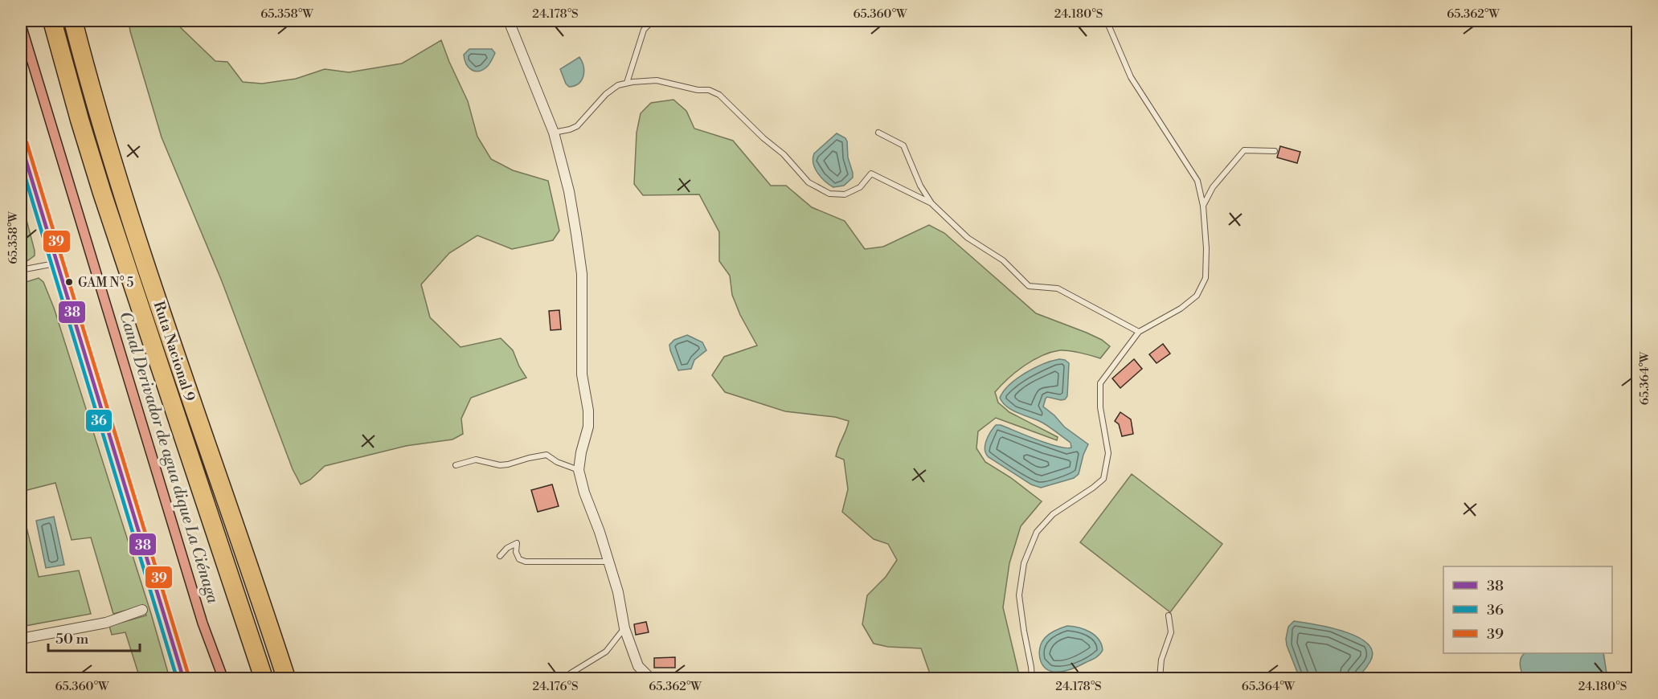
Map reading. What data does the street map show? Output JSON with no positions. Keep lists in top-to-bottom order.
{
  "streets": {
    "highway": ["Ruta Nacional 9"]
  },
  "water": ["Canal Derivador de agua dique La Ciénaga"],
  "places": ["GAM N° 5"],
  "lines": ["transit line 39", "transit line 38", "transit line 36"],
  "legend": ["38", "36", "39"],
  "scale_bar": "50 m",
  "coordinates": [
    "65.358°W",
    "24.178°S",
    "65.360°W",
    "24.180°S",
    "65.362°W",
    "65.364°W",
    "24.176°S"
  ]
}
